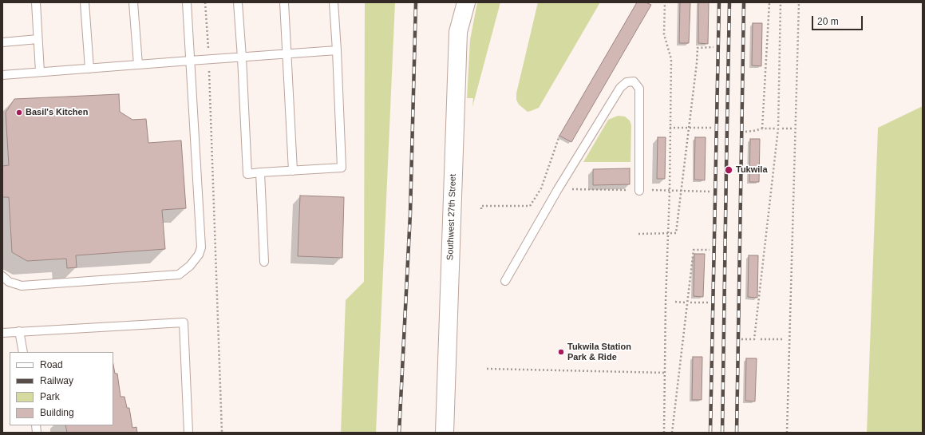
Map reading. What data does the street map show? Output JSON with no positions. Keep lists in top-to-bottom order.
{
  "streets": {
    "street": ["Southwest 27th Street"]
  },
  "places": ["Basil's Kitchen", "Tukwila", "Tukwila Station Park & Ride"],
  "legend": [
    "Road",
    "Railway",
    "Park",
    "Building"
  ],
  "scale_bar": "20 m"
}
